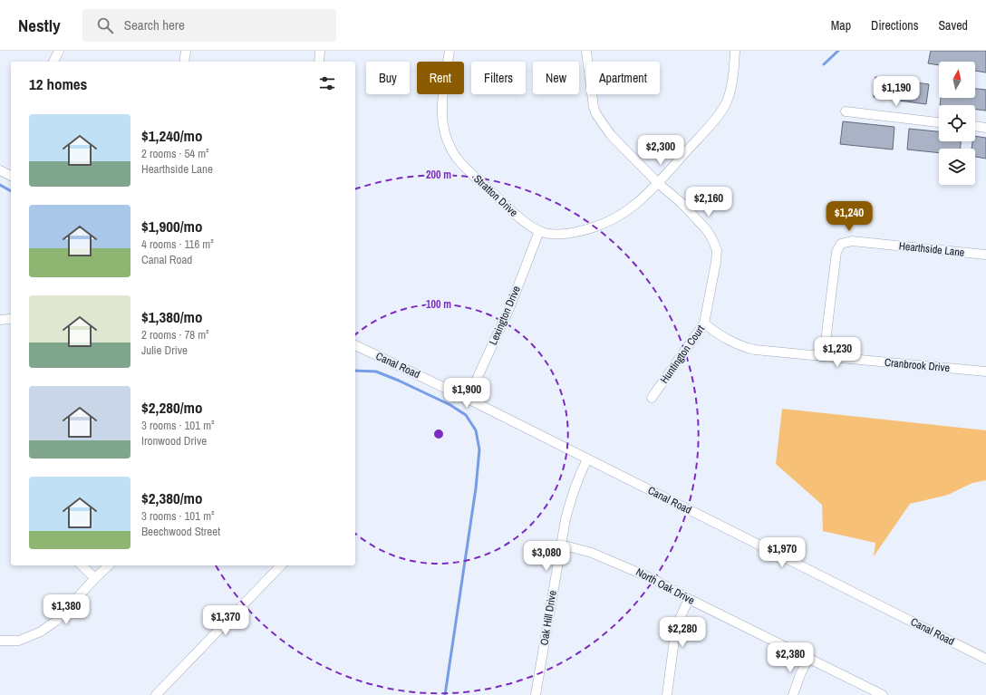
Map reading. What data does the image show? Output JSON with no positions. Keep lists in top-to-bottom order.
{
  "streets": {
    "street": [
      "Stratton Drive",
      "Hearthside Lane",
      "Lexington Drive",
      "Huntington Court",
      "Canal Road",
      "Cranbrook Drive",
      "North Oak Drive",
      "Oak Hill Drive"
    ]
  },
  "crossings": [
    ["Stratton Drive", "Lexington Drive"],
    ["Hearthside Lane", "Cranbrook Drive"],
    ["Lexington Drive", "Canal Road"],
    ["Huntington Court", "Cranbrook Drive"],
    ["Canal Road", "Oak Hill Drive"],
    ["North Oak Drive", "Oak Hill Drive"]
  ],
  "north": "top",
  "page": {
    "header": "Nestly",
    "search": "Search here",
    "nav": ["Map", "Directions", "Saved"],
    "chip": [
      "Buy",
      "Rent",
      "Filters",
      "New",
      "Apartment"
    ],
    "heading": "12 homes",
    "price": [
      "$1,190",
      "$2,300",
      "$2,160",
      "$1,240",
      "$1,230",
      "$1,900",
      "$1,970",
      "$3,080",
      "$1,380",
      "$1,370",
      "$2,280",
      "$2,380"
    ],
    "list": [
      {
        "name": "$1,240/mo",
        "note": "2 rooms · 54 m² · Hearthside Lane"
      },
      {
        "name": "$1,900/mo",
        "note": "4 rooms · 116 m² · Canal Road"
      },
      {
        "name": "$1,380/mo",
        "note": "2 rooms · 78 m² · Julie Drive"
      },
      {
        "name": "$2,280/mo",
        "note": "3 rooms · 101 m² · Ironwood Drive"
      },
      {
        "name": "$2,380/mo",
        "note": "3 rooms · 101 m² · Beechwood Street"
      }
    ]
  },
  "rings": ["200 m", "100 m"]
}
